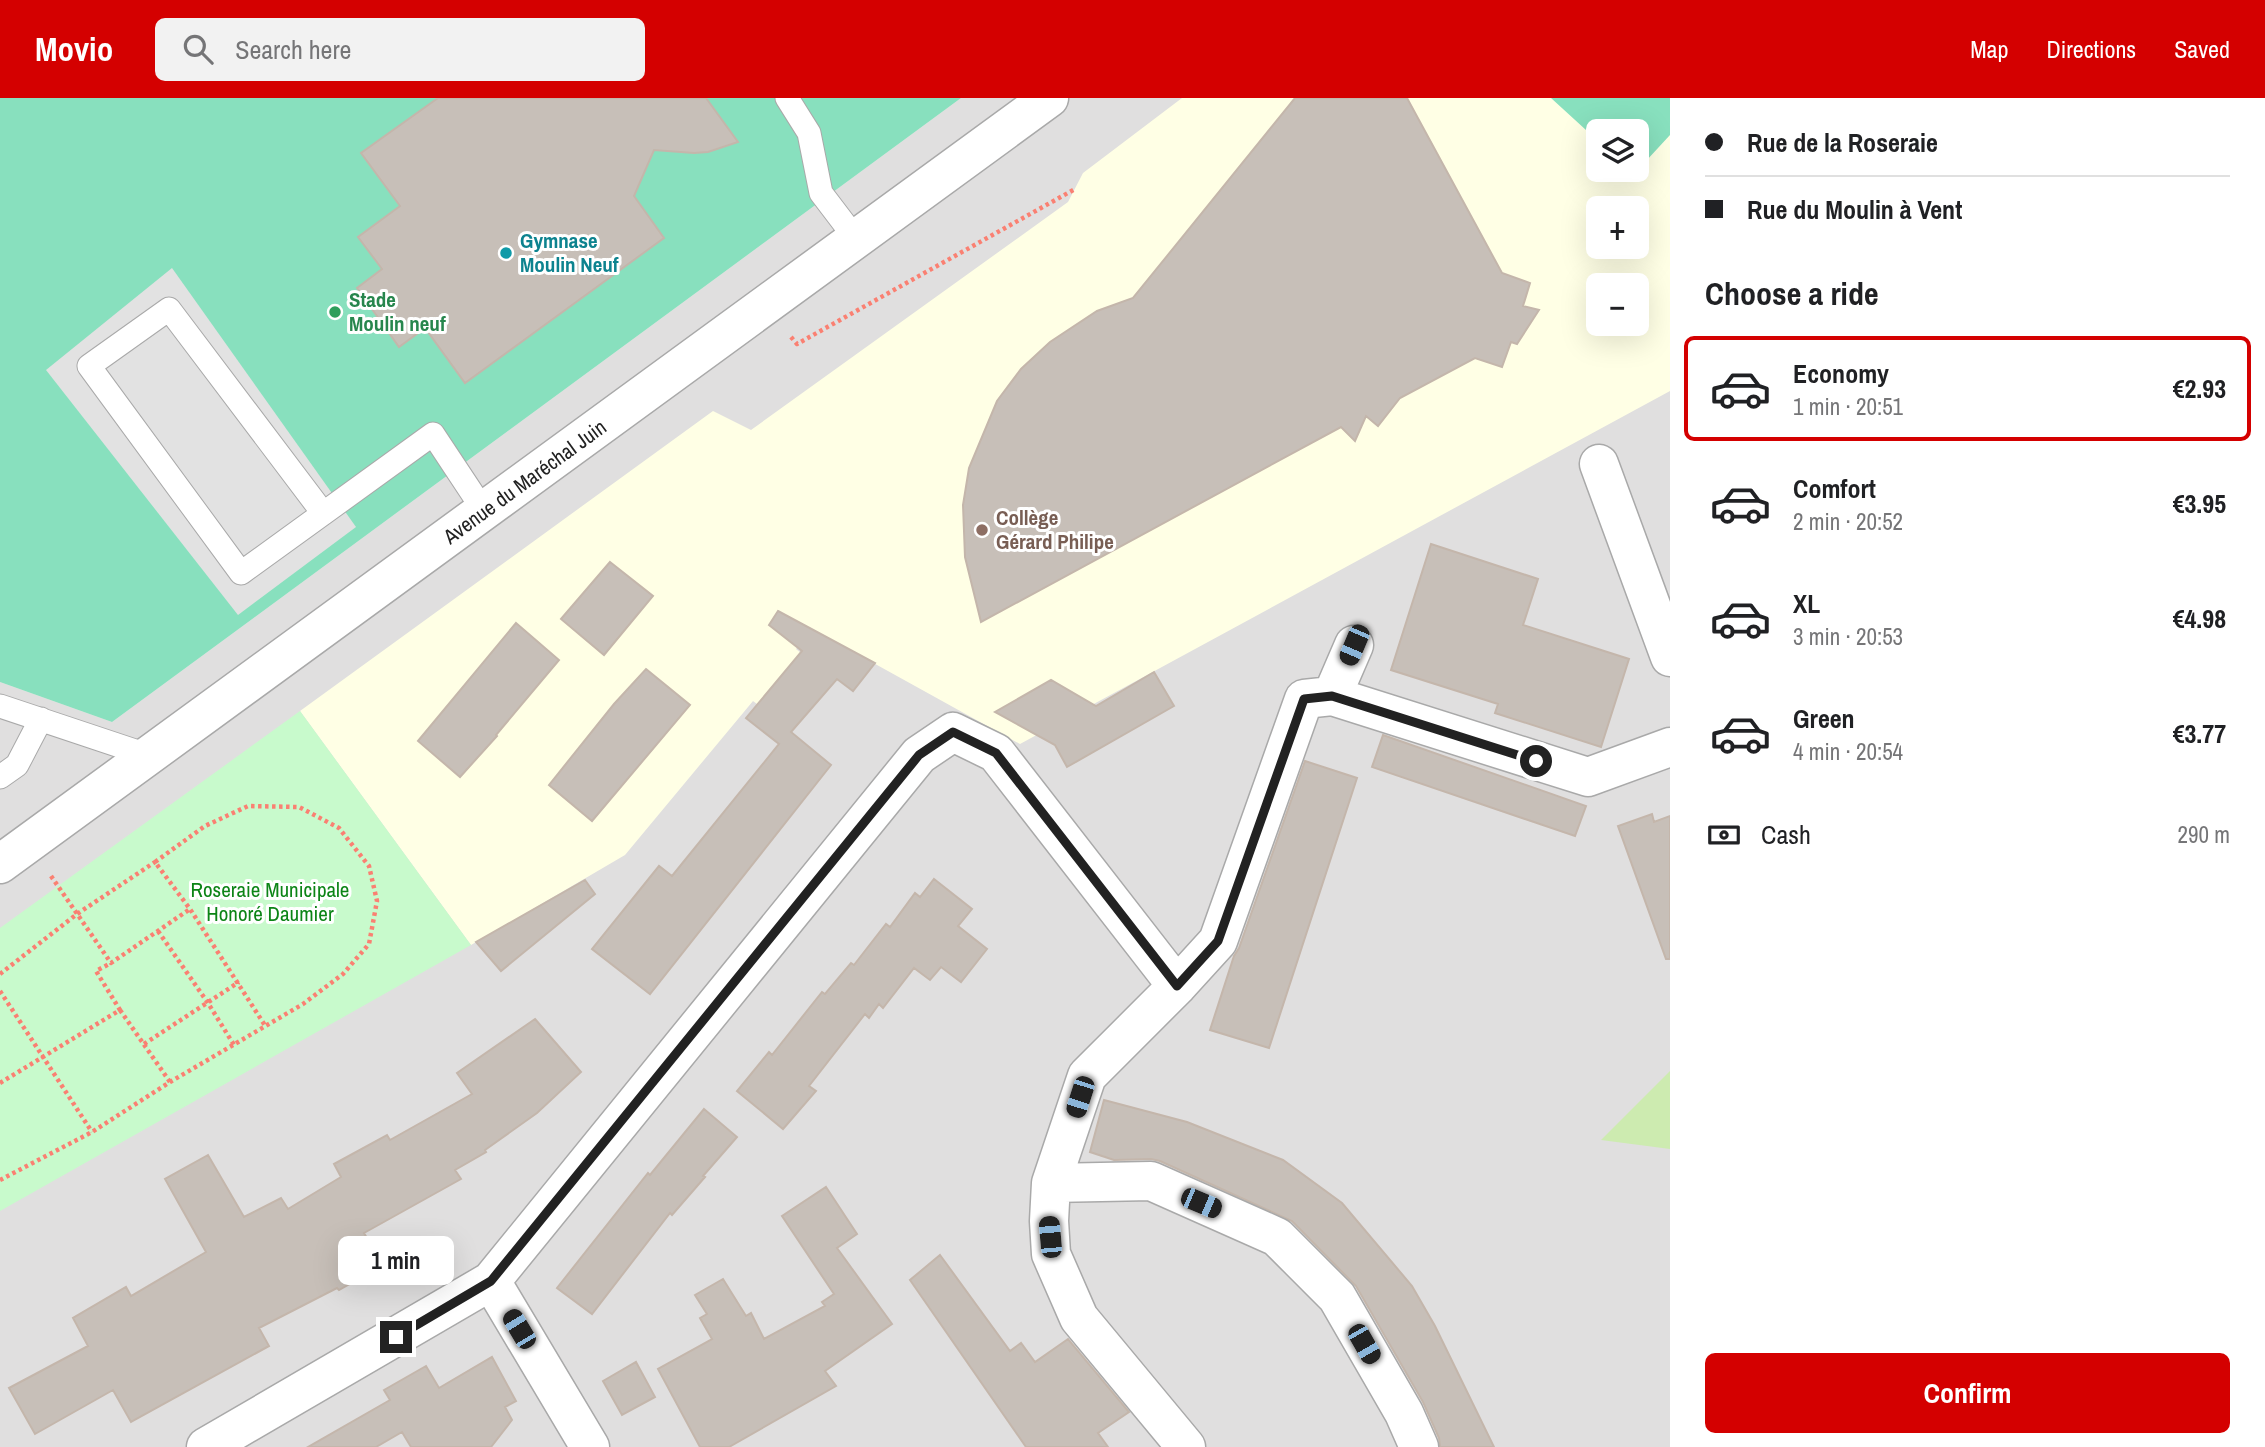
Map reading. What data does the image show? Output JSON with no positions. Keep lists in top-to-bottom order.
{
  "streets": {
    "street": ["Avenue du Maréchal Juin"]
  },
  "parks": ["Roseraie Municipale Honoré Daumier"],
  "places": ["Gymnase Moulin Neuf", "Stade Moulin neuf", "Collège Gérard Philipe"],
  "page": {
    "header": "Movio",
    "search": "Search here",
    "nav": ["Map", "Directions", "Saved"],
    "banner": ["Rue de la Roseraie", "Rue du Moulin à Vent"],
    "map_buttons": ["+", "−"],
    "heading": "Choose a ride",
    "list": [
      {
        "name": "Economy",
        "note": "1 min · 20:51",
        "value": "€2.93"
      },
      {
        "name": "Comfort",
        "note": "2 min · 20:52",
        "value": "€3.95"
      },
      {
        "name": "XL",
        "note": "3 min · 20:53",
        "value": "€4.98"
      },
      {
        "name": "Green",
        "note": "4 min · 20:54",
        "value": "€3.77"
      }
    ],
    "pay": ["Cash", "290 m"],
    "bubble": "1 min",
    "buttons": "Confirm"
  }
}
